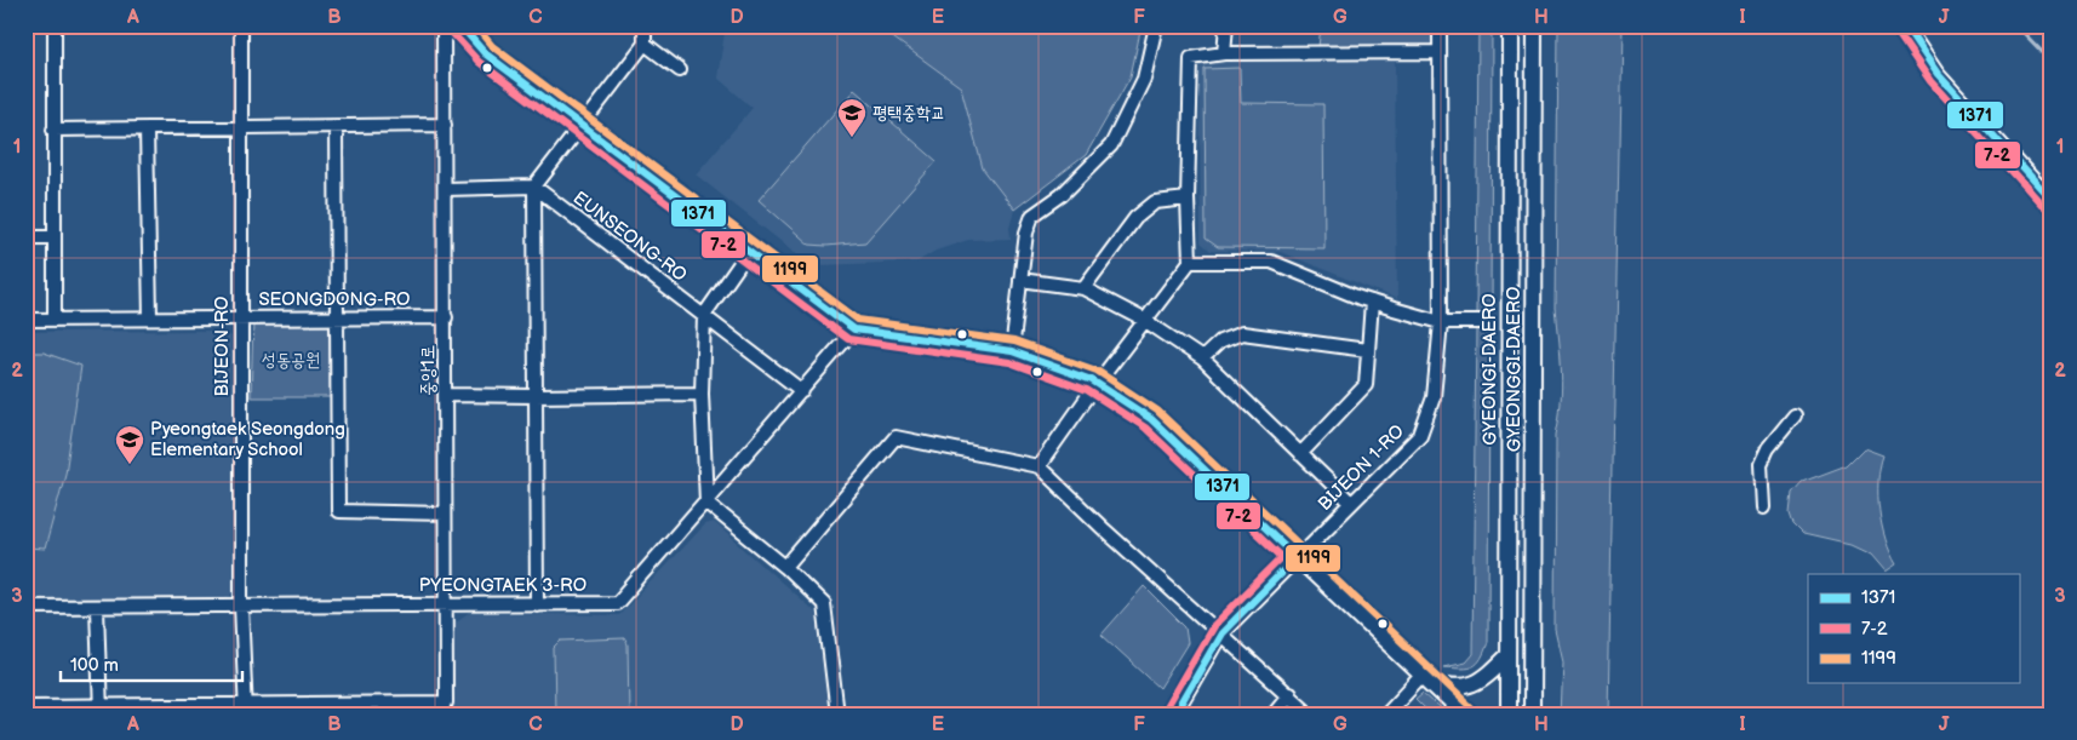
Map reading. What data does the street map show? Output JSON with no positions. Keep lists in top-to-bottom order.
{
  "streets": {
    "main road": ["GYEONGI-DAERO", "GYEONGGI-DAERO"],
    "street": [
      "EUNSEONG-RO",
      "SEONGDONG-RO",
      "BIJEON-RO",
      "중앙1로",
      "BIJEON 1-RO",
      "PYEONGTAEK 3-RO"
    ]
  },
  "crossings": [
    ["EUNSEONG-RO", "PYEONGTAEK 3-RO"],
    ["SEONGDONG-RO", "BIJEON-RO"],
    ["SEONGDONG-RO", "중앙1로"],
    ["BIJEON-RO", "PYEONGTAEK 3-RO"],
    ["중앙1로", "PYEONGTAEK 3-RO"]
  ],
  "parks": ["성동공원"],
  "places": {
    "school or university": ["평택중학교", "Pyeongtaek Seongdong Elementary School"]
  },
  "lines": ["transit line 1371", "transit line 1199", "transit line 7-2"],
  "legend": ["1371", "7-2", "1199"],
  "scale_bar": "100 m",
  "grid": {
    "columns": [
      "A",
      "B",
      "C",
      "D",
      "E",
      "F",
      "G",
      "H",
      "I",
      "J"
    ],
    "rows": ["1", "2", "3"]
  }
}
